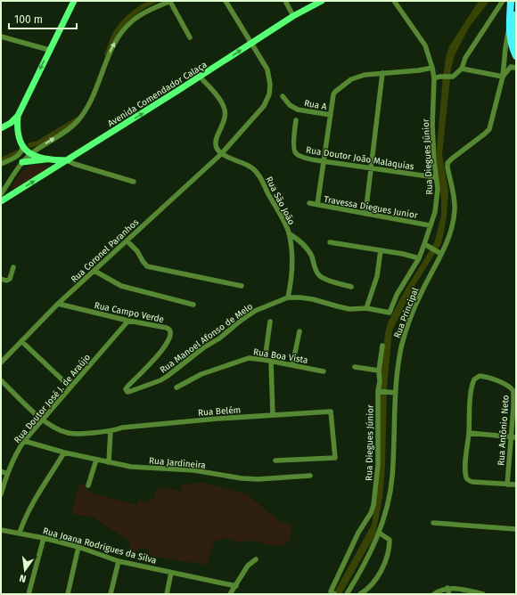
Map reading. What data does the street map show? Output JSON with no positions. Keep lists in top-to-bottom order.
{
  "streets": {
    "main road": ["Avenida Comendador Calaça"],
    "street": [
      "Rua A",
      "Rua Diegues Júnior",
      "Rua Doutor João Malaquias",
      "Rua São João",
      "Travessa Diegues Junior",
      "Rua Coronel Paranhos",
      "Rua Campo Verde",
      "Rua Principal",
      "Rua Manoel Afonso de Melo",
      "Rua Boa Vista",
      "Rua Doutor José J. de Araújo",
      "Rua Belém",
      "Rua Antônio Neto",
      "Rua Jardineira",
      "Rua Joana Rodrigues da Silva"
    ]
  },
  "crossings": [
    ["Avenida Comendador Calaça", "Rua Coronel Paranhos"],
    ["Rua Diegues Júnior", "Rua Doutor João Malaquias"],
    ["Rua Diegues Júnior", "Travessa Diegues Junior"],
    ["Rua Diegues Júnior", "Rua Manoel Afonso de Melo"],
    ["Rua São João", "Rua Coronel Paranhos"],
    ["Rua São João", "Rua Manoel Afonso de Melo"],
    ["Rua Coronel Paranhos", "Rua Campo Verde"],
    ["Rua Campo Verde", "Rua Manoel Afonso de Melo"],
    ["Rua Campo Verde", "Rua Doutor José J. de Araújo"],
    ["Rua Doutor José J. de Araújo", "Rua Belém"],
    ["Rua Doutor José J. de Araújo", "Rua Jardineira"]
  ],
  "one_way": ["Avenida Comendador Calaça"],
  "scale_bar": "100 m",
  "north": "bottom"
}
